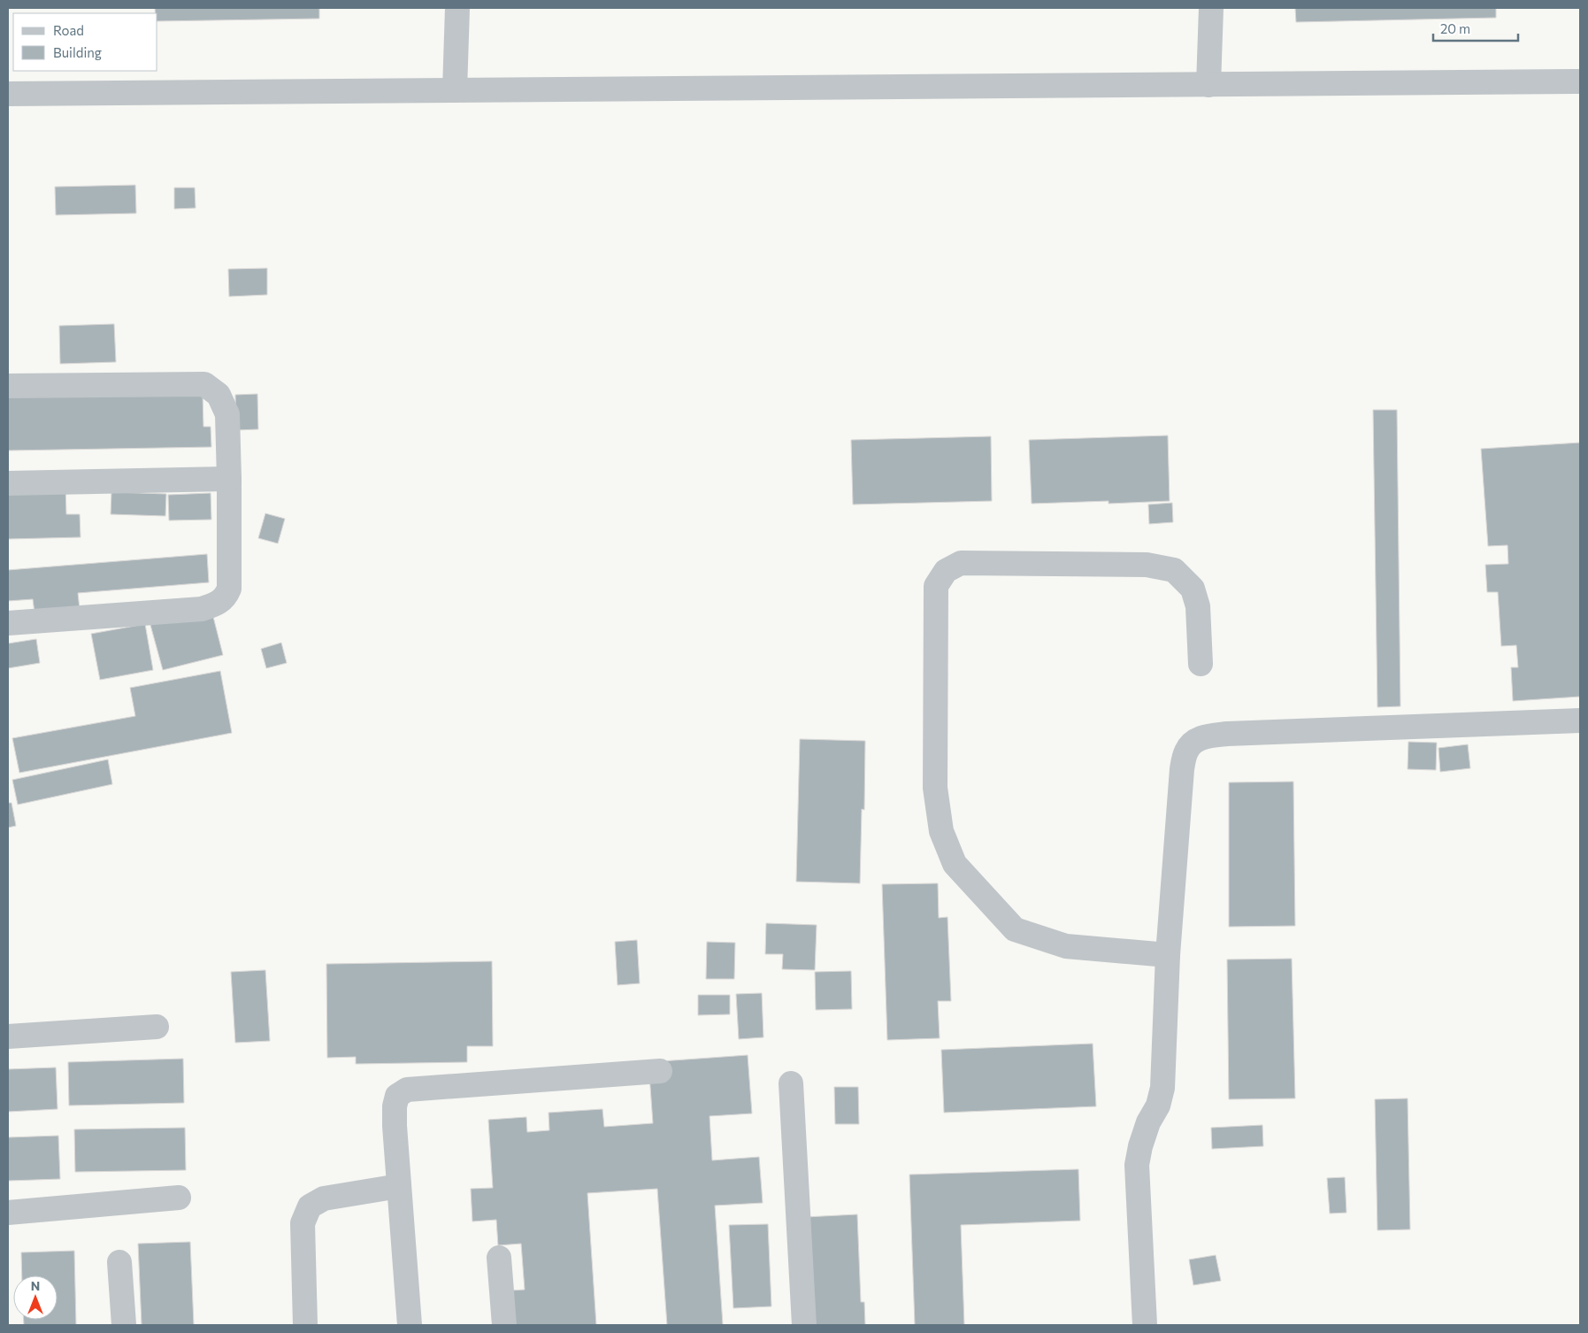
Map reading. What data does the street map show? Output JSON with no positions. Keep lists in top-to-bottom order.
{
  "legend": ["Road", "Building"],
  "scale_bar": "20 m",
  "north": "top"
}
